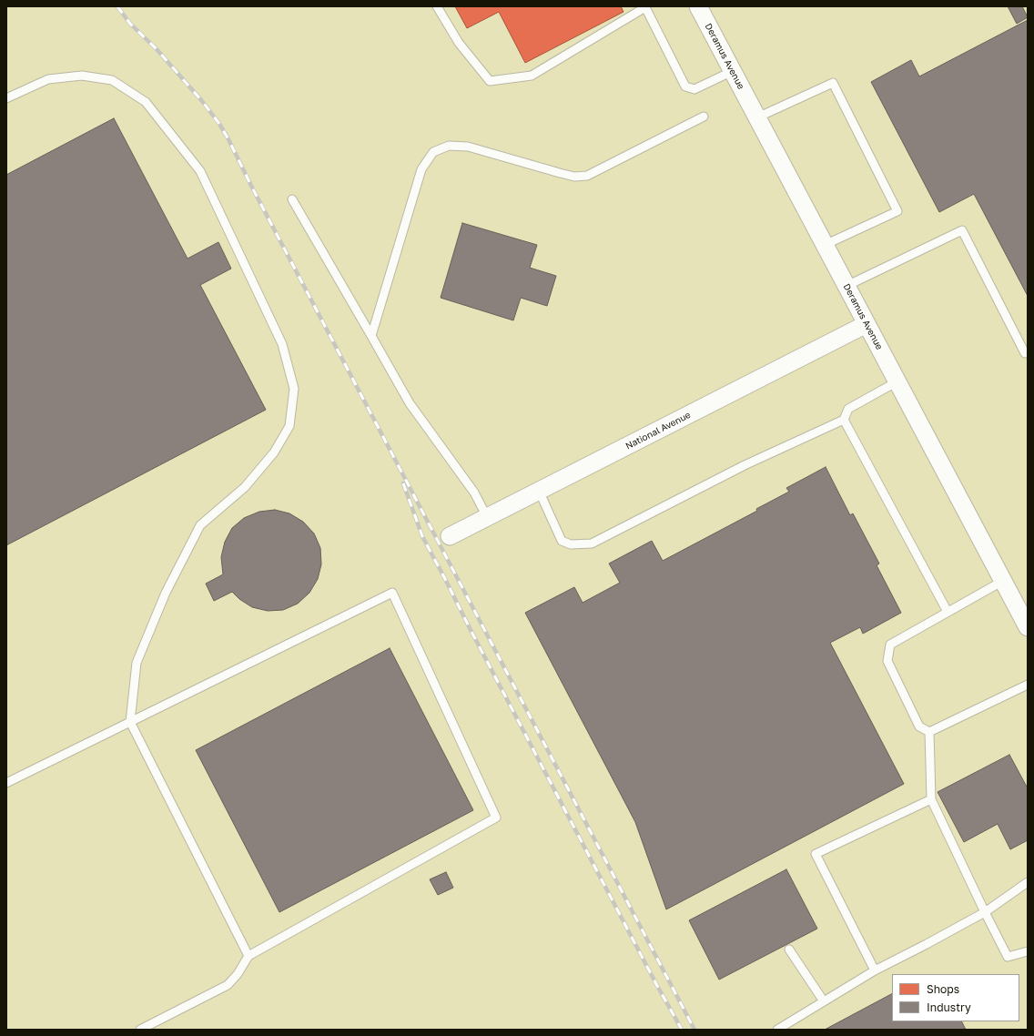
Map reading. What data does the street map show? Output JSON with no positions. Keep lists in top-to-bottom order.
{
  "streets": {
    "street": ["Deramus Avenue", "National Avenue"]
  },
  "crossings": [
    ["Deramus Avenue", "National Avenue"]
  ],
  "legend": ["Shops", "Industry"]
}
